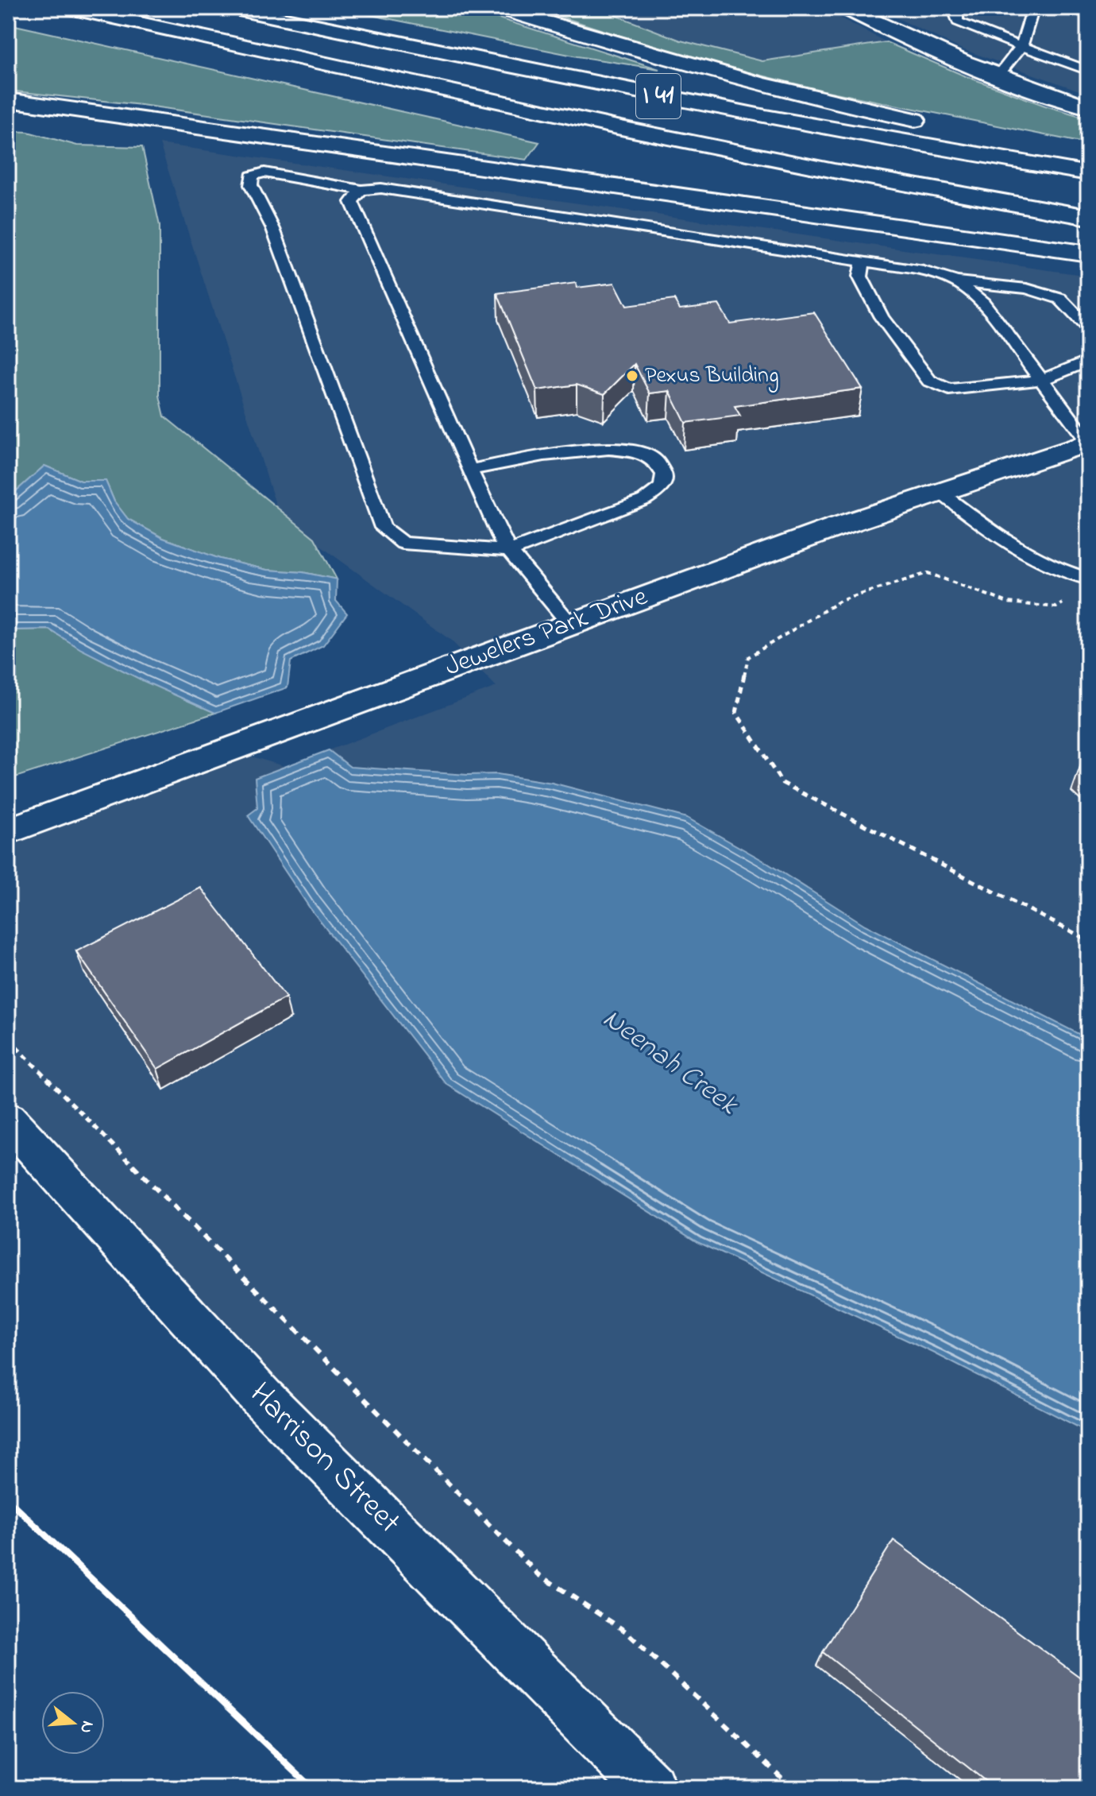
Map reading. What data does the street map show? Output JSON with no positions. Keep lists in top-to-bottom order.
{
  "streets": {
    "main road": ["I 41", "Jewelers Park Drive", "Harrison Street"]
  },
  "water": ["Neenah Creek"],
  "places": ["Pexus Building"],
  "north": "right"
}
